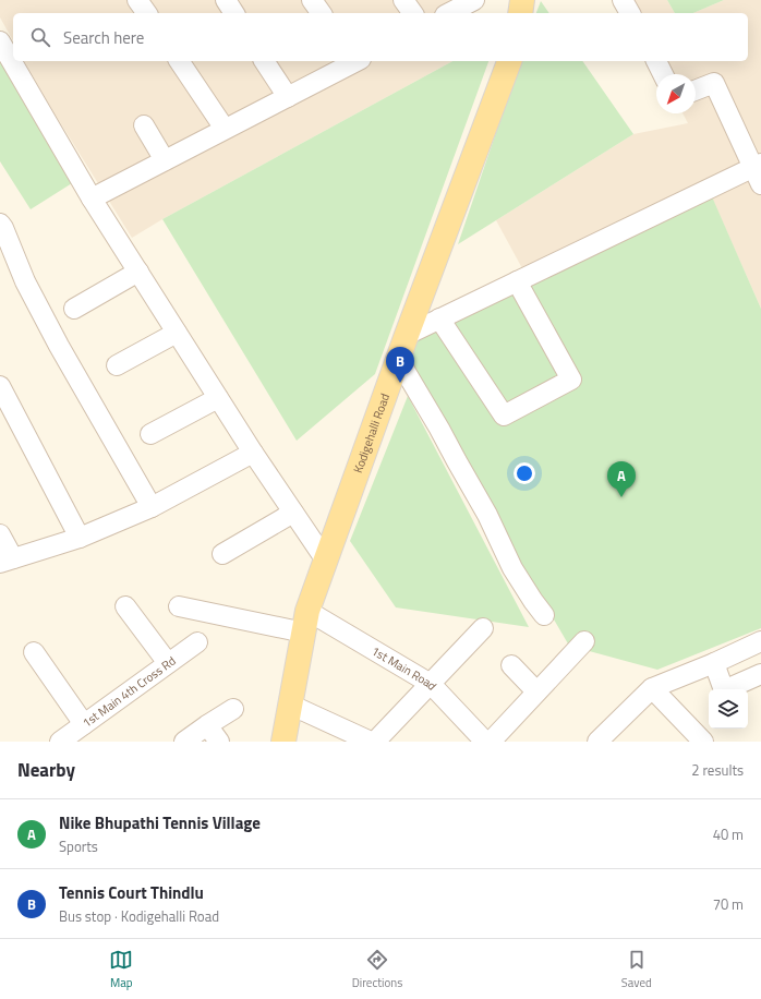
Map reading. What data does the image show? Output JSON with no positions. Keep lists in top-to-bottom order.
{
  "streets": {
    "main road": ["Kodigehalli Road"],
    "street": ["1st Main Road", "1st Main 4th Cross Rd"]
  },
  "crossings": [
    ["Kodigehalli Road", "1st Main Road"]
  ],
  "north": "bottom left",
  "page": {
    "search": "Search here",
    "pins": ["B", "A"],
    "heading": ["Nearby", "2 results"],
    "list": [
      {
        "mark": "A",
        "name": "Nike Bhupathi Tennis Village",
        "note": "Sports",
        "value": "40 m"
      },
      {
        "mark": "B",
        "name": "Tennis Court Thindlu",
        "note": "Bus stop · Kodigehalli Road",
        "value": "70 m"
      }
    ],
    "nav": ["Map", "Directions", "Saved"]
  }
}
